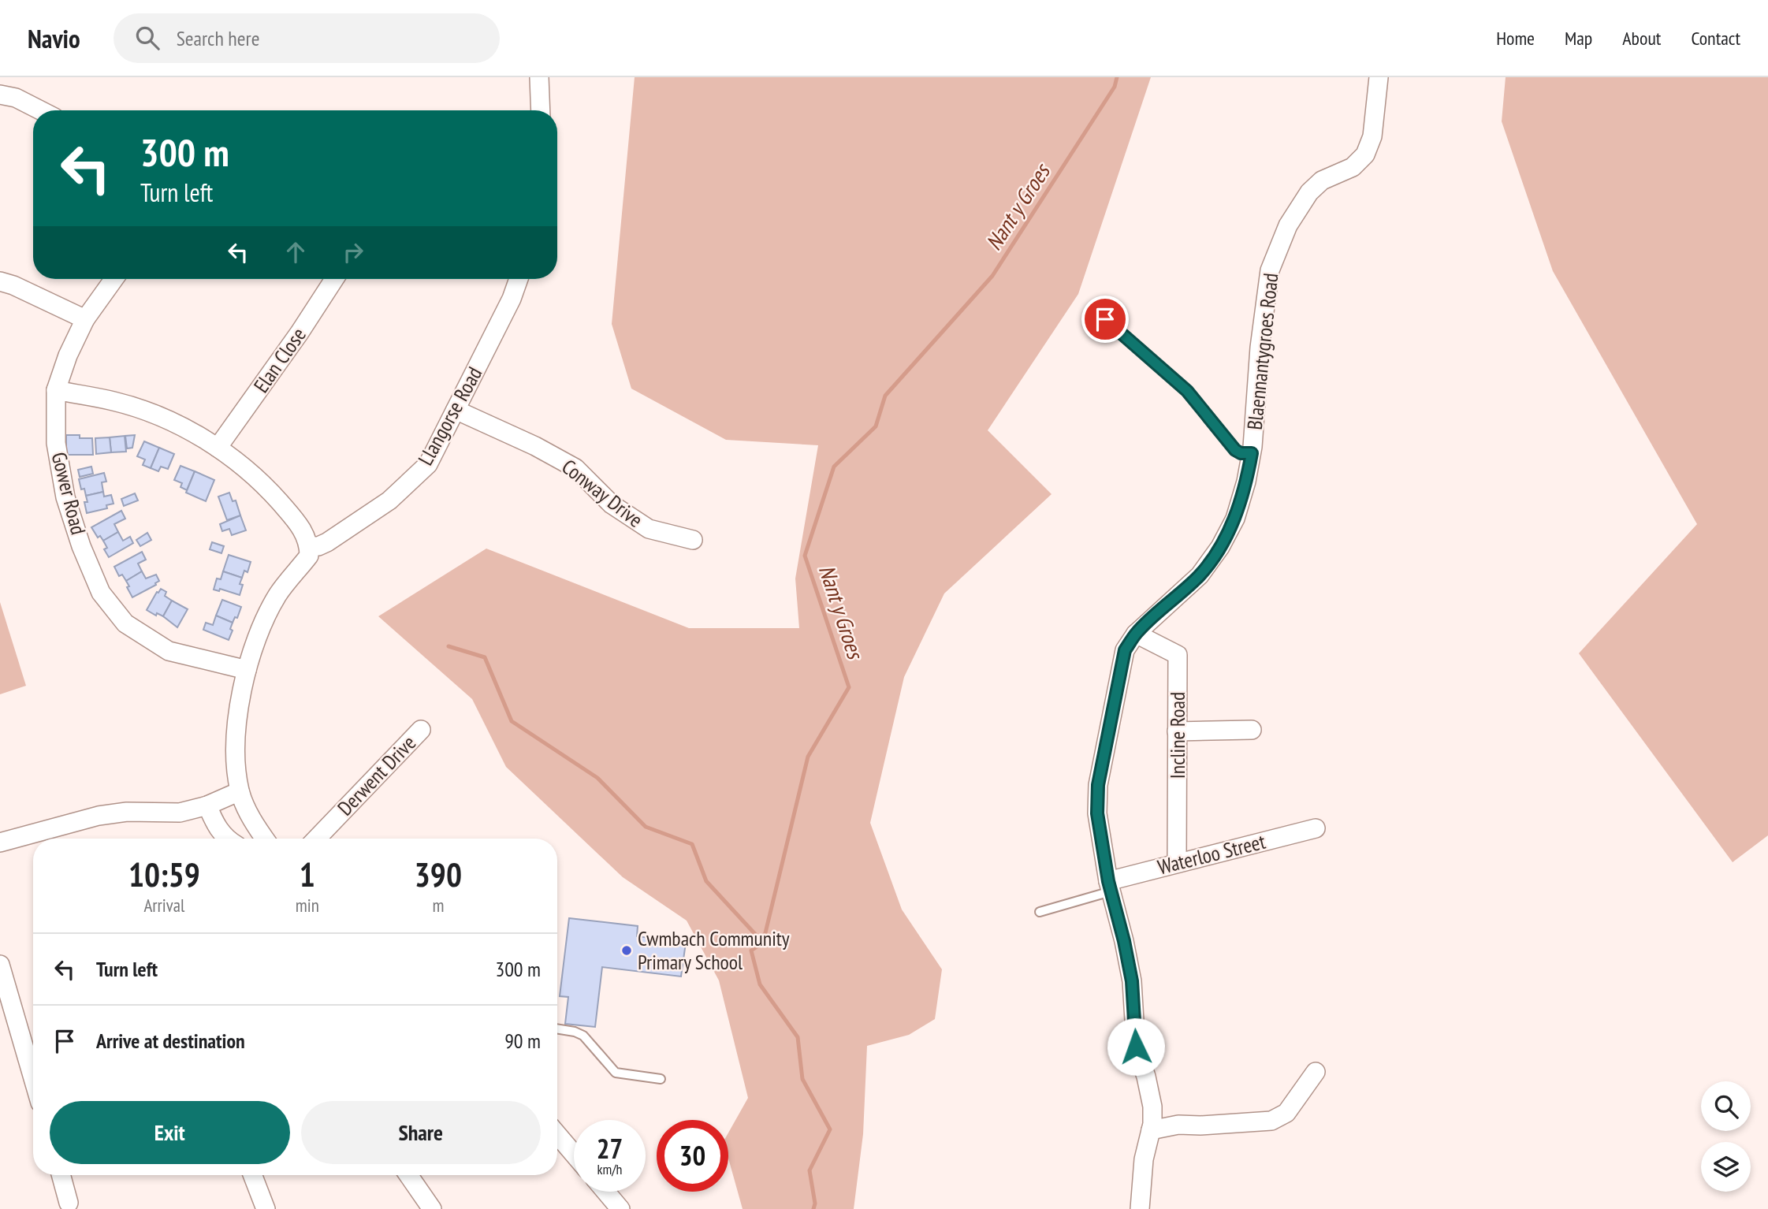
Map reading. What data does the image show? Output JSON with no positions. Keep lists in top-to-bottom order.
{
  "streets": {
    "street": [
      "Blaennantygroes Road",
      "Elan Close",
      "Llangorse Road",
      "Gower Road",
      "Conway Drive",
      "Incline Road",
      "Derwent Drive",
      "Waterloo Street"
    ]
  },
  "crossings": [
    ["Blaennantygroes Road", "Incline Road"],
    ["Blaennantygroes Road", "Waterloo Street"],
    ["Llangorse Road", "Conway Drive"],
    ["Incline Road", "Waterloo Street"]
  ],
  "water": ["Nant y Groes"],
  "places": ["Cwmbach Community Primary School"],
  "page": {
    "header": "Navio",
    "search": "Search here",
    "nav": [
      "Home",
      "Map",
      "About",
      "Contact"
    ],
    "turn": ["300 m", "Turn left"],
    "eta": [
      "10:59",
      "Arrival",
      "1",
      "min",
      "390",
      "m"
    ],
    "list": [
      {
        "name": "Turn left",
        "value": "300 m"
      },
      {
        "name": "Arrive at destination",
        "value": "90 m"
      }
    ],
    "buttons": ["Exit", "Share"],
    "speed": "27 km/h",
    "limit": "30"
  }
}
